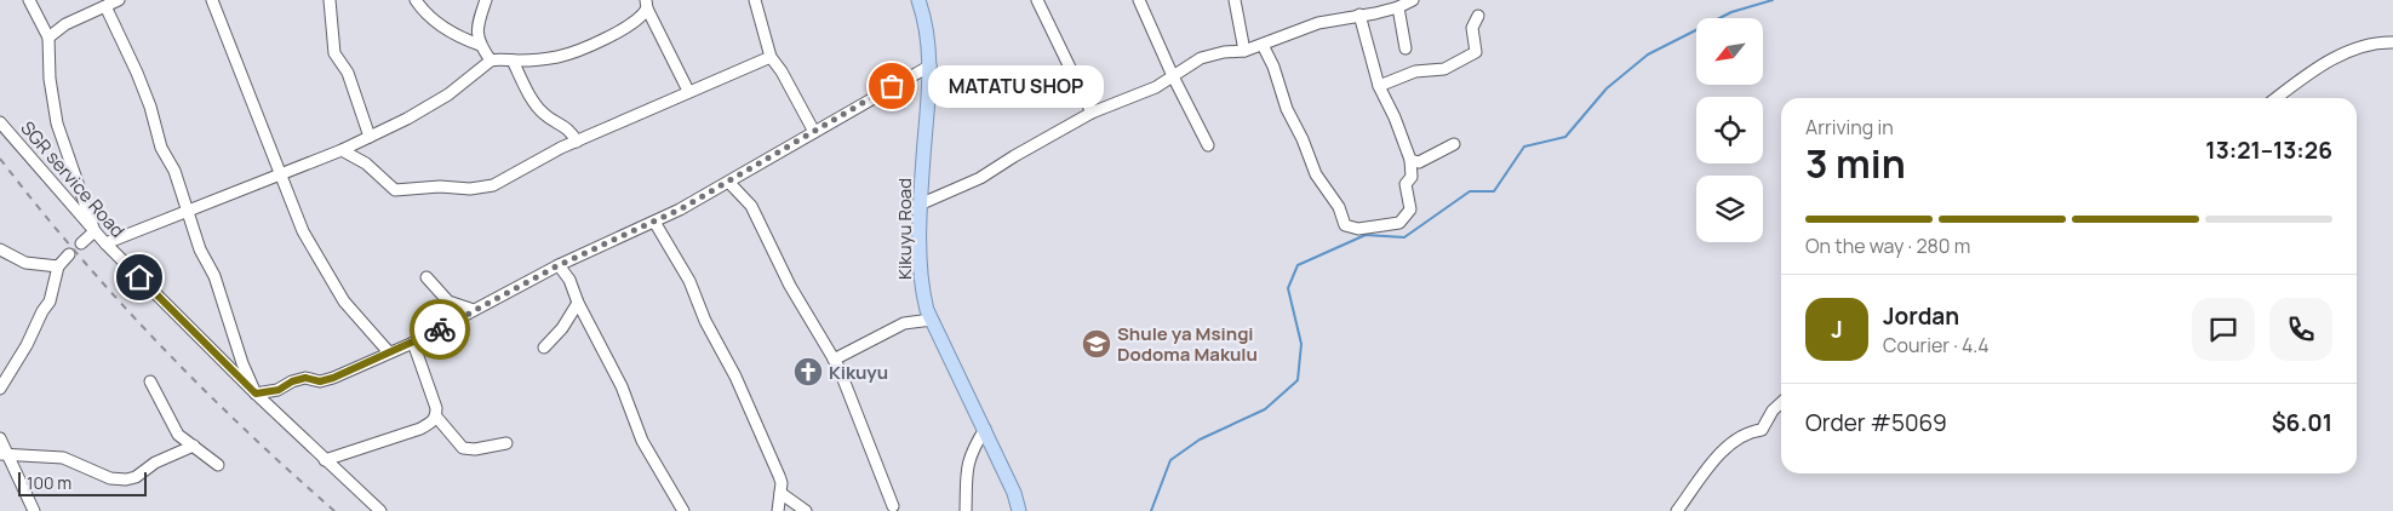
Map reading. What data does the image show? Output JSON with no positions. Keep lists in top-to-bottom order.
{
  "streets": {
    "main road": ["Kikuyu Road"],
    "street": ["SGR service Road"]
  },
  "places": {
    "other": ["MATATU SHOP"],
    "school or university": ["Shule ya Msingi Dodoma Makulu"],
    "church": ["Kikuyu"]
  },
  "scale_bar": "100 m",
  "north": "bottom left",
  "page": {
    "bubble": "MATATU SHOP",
    "heading": ["3 min", "Arriving in", "13:21–13:26"],
    "panel": [
      "Jordan",
      "Courier · 4.4",
      "Order #5069",
      "$6.01"
    ],
    "bar": "On the way · 280 m",
    "round": "J",
    "scale": "100 m"
  }
}
